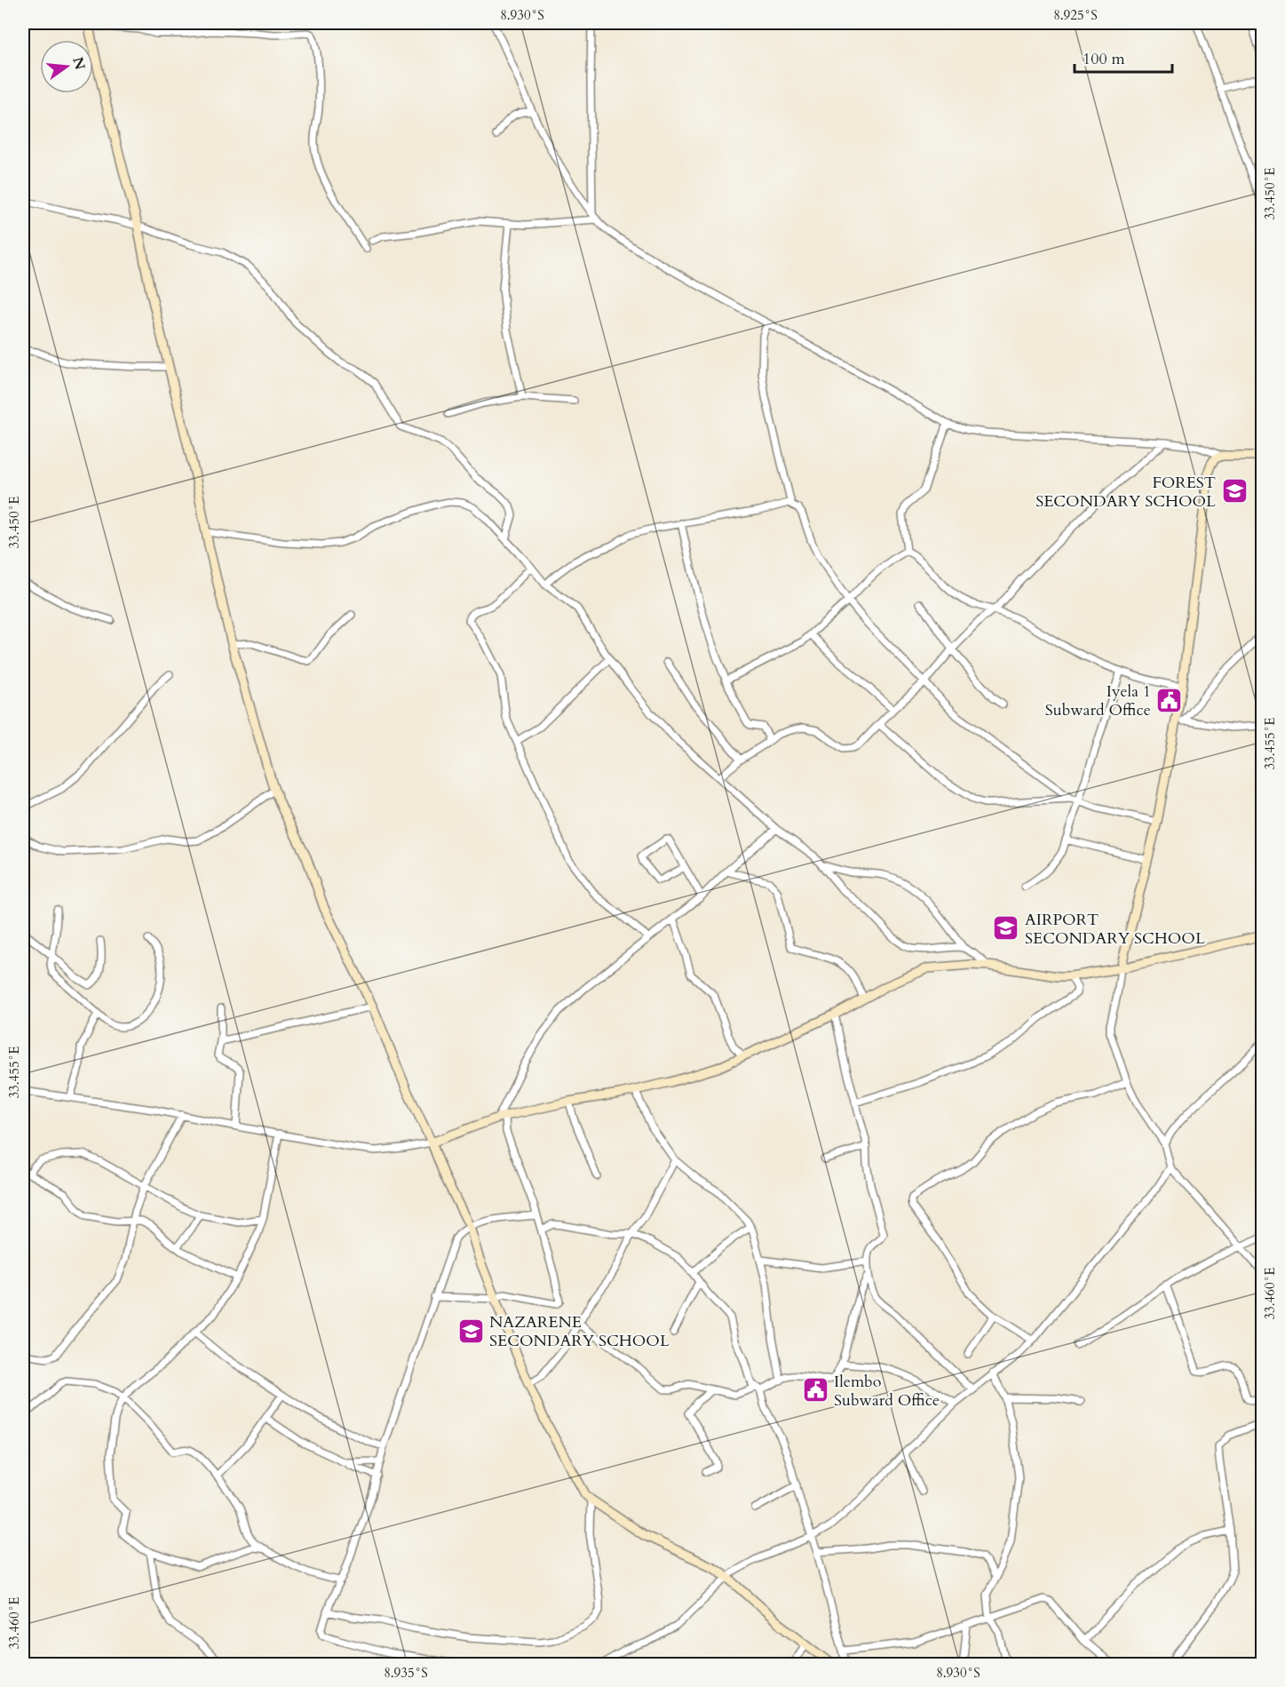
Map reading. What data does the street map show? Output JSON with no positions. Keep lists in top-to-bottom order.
{
  "places": {
    "school or university": ["FOREST SECONDARY SCHOOL", "AIRPORT SECONDARY SCHOOL", "NAZARENE SECONDARY SCHOOL"],
    "public building": ["Iyela 1 Subward Office", "Ilembo Subward Office"]
  },
  "scale_bar": "100 m",
  "north": "right",
  "coordinates": [
    "8.930°S",
    "8.925°S",
    "33.450°E",
    "33.455°E",
    "33.460°E",
    "8.935°S"
  ]
}
